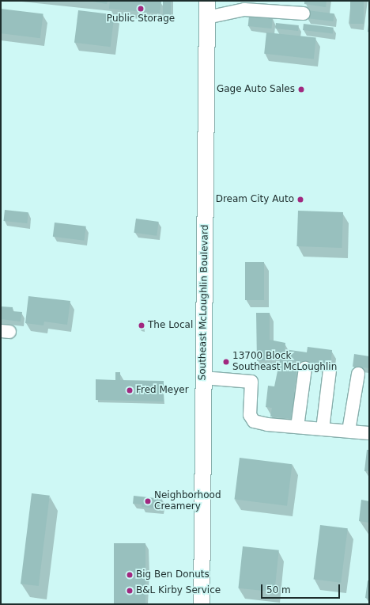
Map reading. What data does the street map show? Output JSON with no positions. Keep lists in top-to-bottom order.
{
  "streets": {
    "main road": ["Southeast McLoughlin Boulevard"]
  },
  "places": [
    "Public Storage",
    "Gage Auto Sales",
    "Dream City Auto",
    "The Local",
    "13700 Block Southeast McLoughlin",
    "Fred Meyer",
    "Neighborhood Creamery",
    "Big Ben Donuts",
    "B&L Kirby Service"
  ],
  "scale_bar": "50 m"
}
